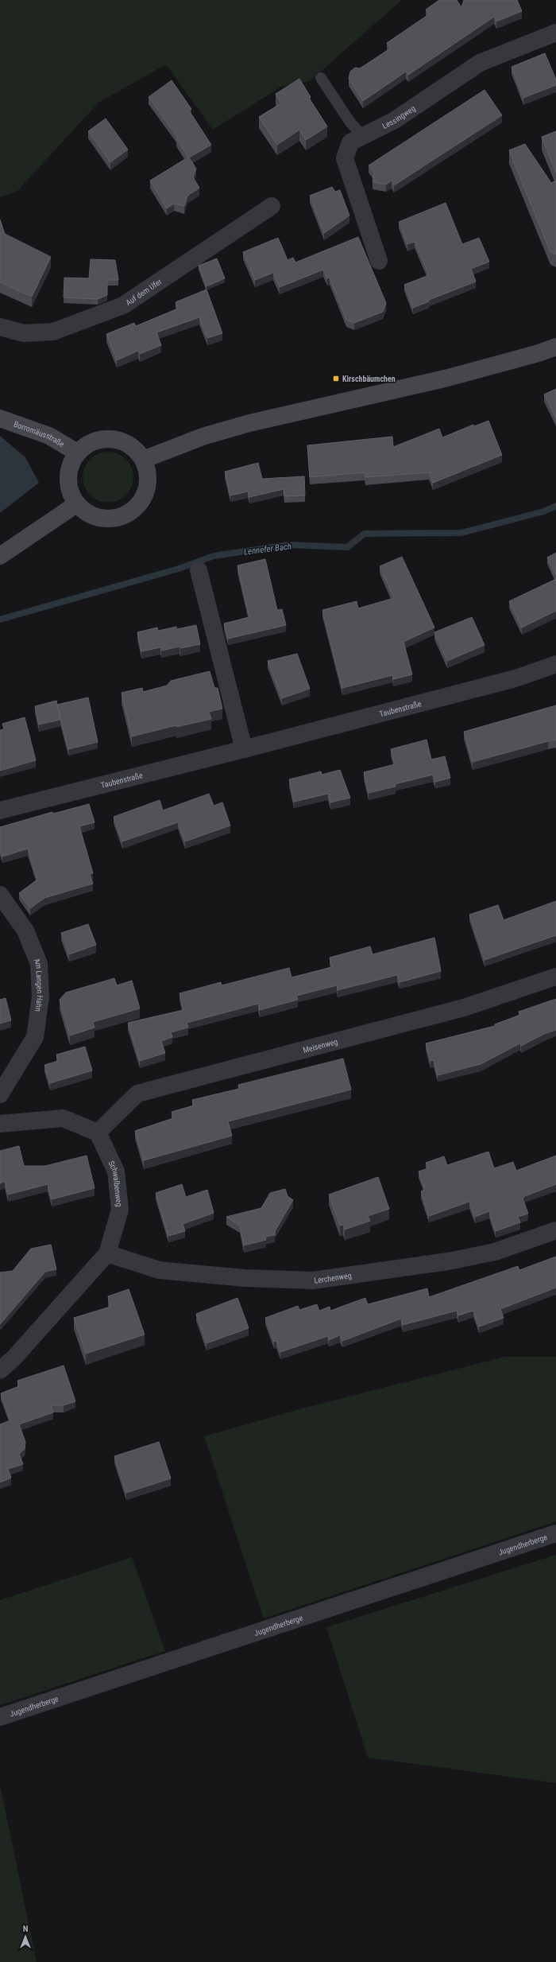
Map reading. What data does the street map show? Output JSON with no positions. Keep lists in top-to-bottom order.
{
  "streets": {
    "main road": ["Borromäusstraße"],
    "street": [
      "Lessingweg",
      "Auf dem Ufer",
      "Taubenstraße",
      "Am Langen Hahn",
      "Meisenweg",
      "Schwalbenweg",
      "Lerchenweg",
      "Jugendherberge"
    ]
  },
  "crossings": [
    ["Meisenweg", "Schwalbenweg"],
    ["Schwalbenweg", "Lerchenweg"]
  ],
  "water": ["Lennefer Bach"],
  "places": {
    "transit": ["Kirschbäumchen"]
  },
  "north": "top"
}
